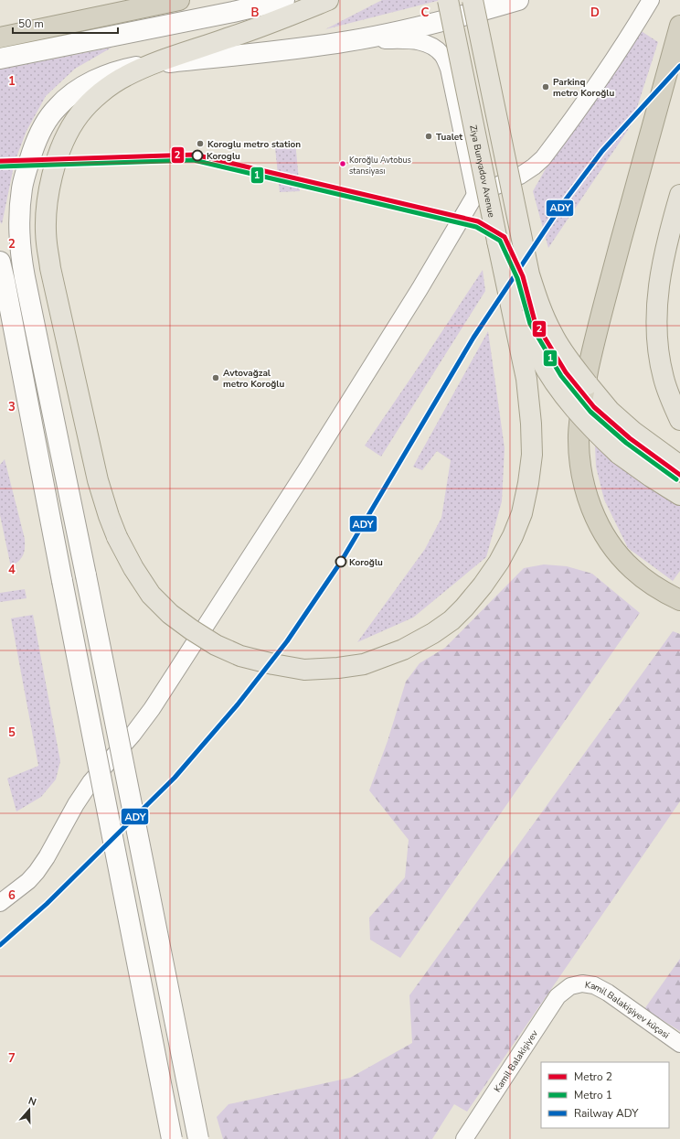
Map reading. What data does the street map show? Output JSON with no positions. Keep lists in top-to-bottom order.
{
  "streets": {
    "main road": ["Ziya Bunyadov Avenue"],
    "street": ["Kamil Balakişiyev küçəsi", "Kamil Balakişiyev"]
  },
  "crossings": [
    ["Kamil Balakişiyev küçəsi", "Kamil Balakişiyev"]
  ],
  "places": [
    "Parkinq metro Koroğlu",
    "Tualet",
    "Koroglu metro station",
    "Koroglu",
    "Koroğlu Avtobus stansiyası",
    "Avtovağzal metro Koroğlu",
    "Koroğlu"
  ],
  "lines": ["rail line ADY", "metro line 2", "metro line 1"],
  "legend": ["Metro 2", "Metro 1", "Railway ADY"],
  "scale_bar": "50 m",
  "north": "top",
  "grid": {
    "columns": ["B", "C", "D"],
    "rows": [
      "1",
      "2",
      "3",
      "4",
      "5",
      "6",
      "7"
    ]
  }
}
